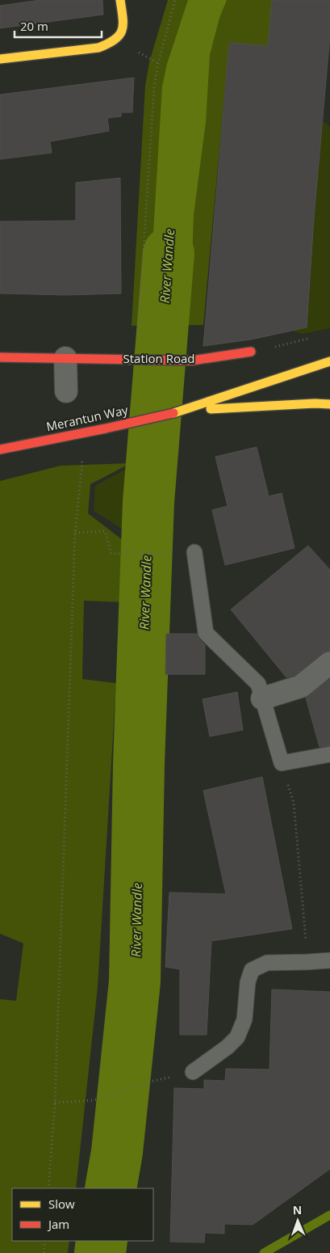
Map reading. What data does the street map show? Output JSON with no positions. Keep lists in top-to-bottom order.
{
  "streets": {
    "main road": ["Station Road", "Merantun Way"]
  },
  "water": ["River Wandle"],
  "legend": ["Slow", "Jam"],
  "scale_bar": "20 m",
  "north": "top"
}
